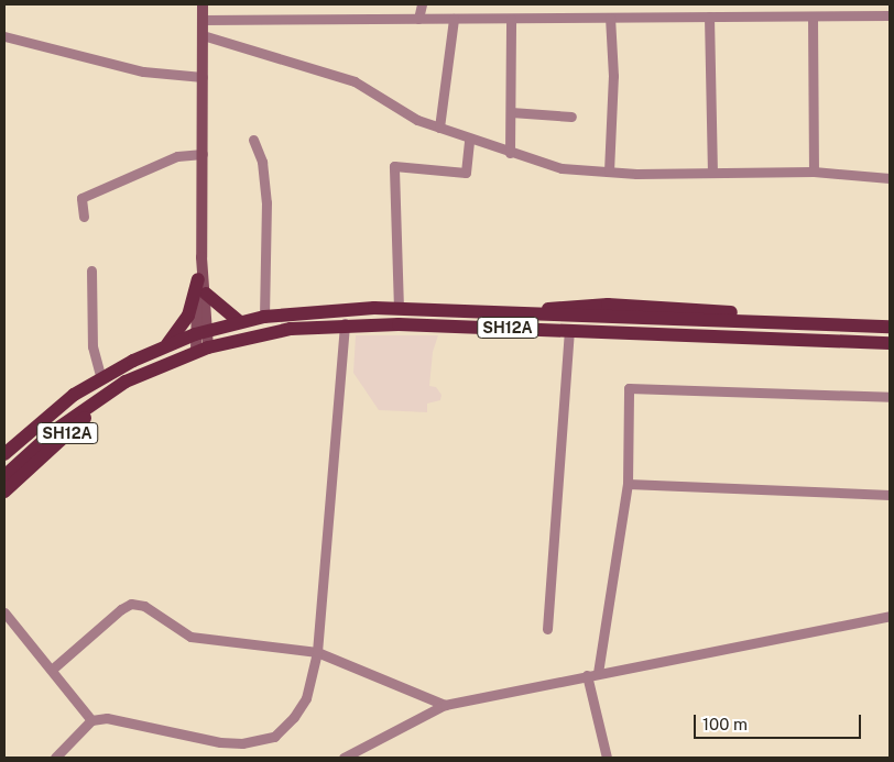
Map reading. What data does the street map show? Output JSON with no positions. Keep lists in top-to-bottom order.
{
  "streets": {
    "main road": ["SH12A"]
  },
  "scale_bar": "100 m"
}
